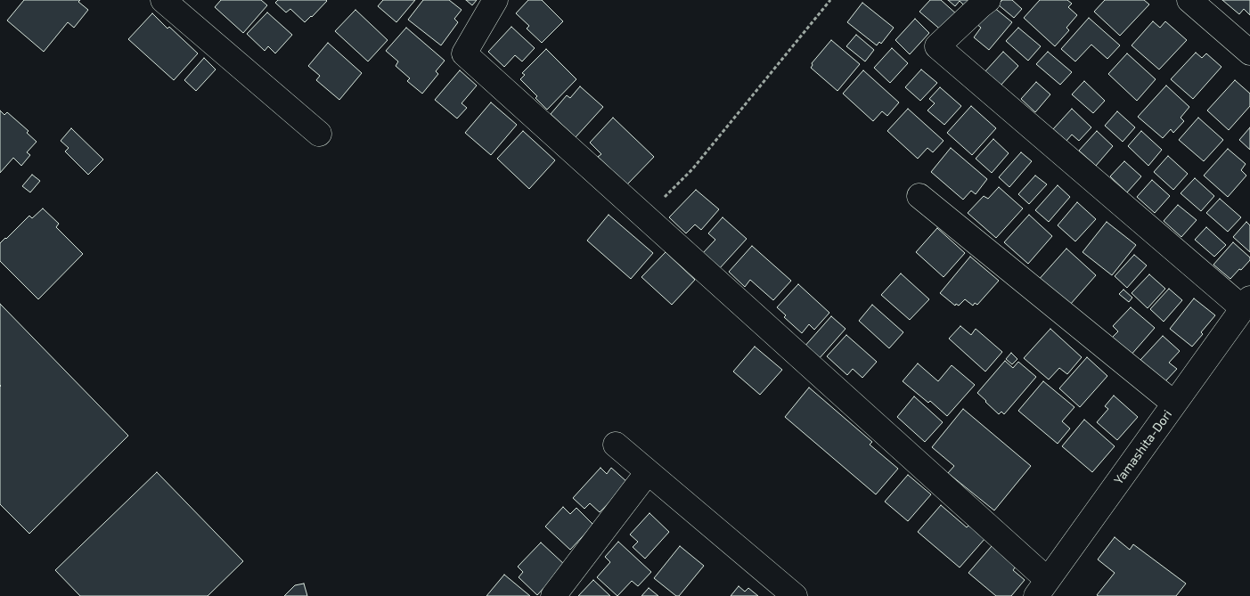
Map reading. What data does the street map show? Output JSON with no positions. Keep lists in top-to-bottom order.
{
  "streets": {
    "street": ["Yamashita-Dori"]
  }
}
